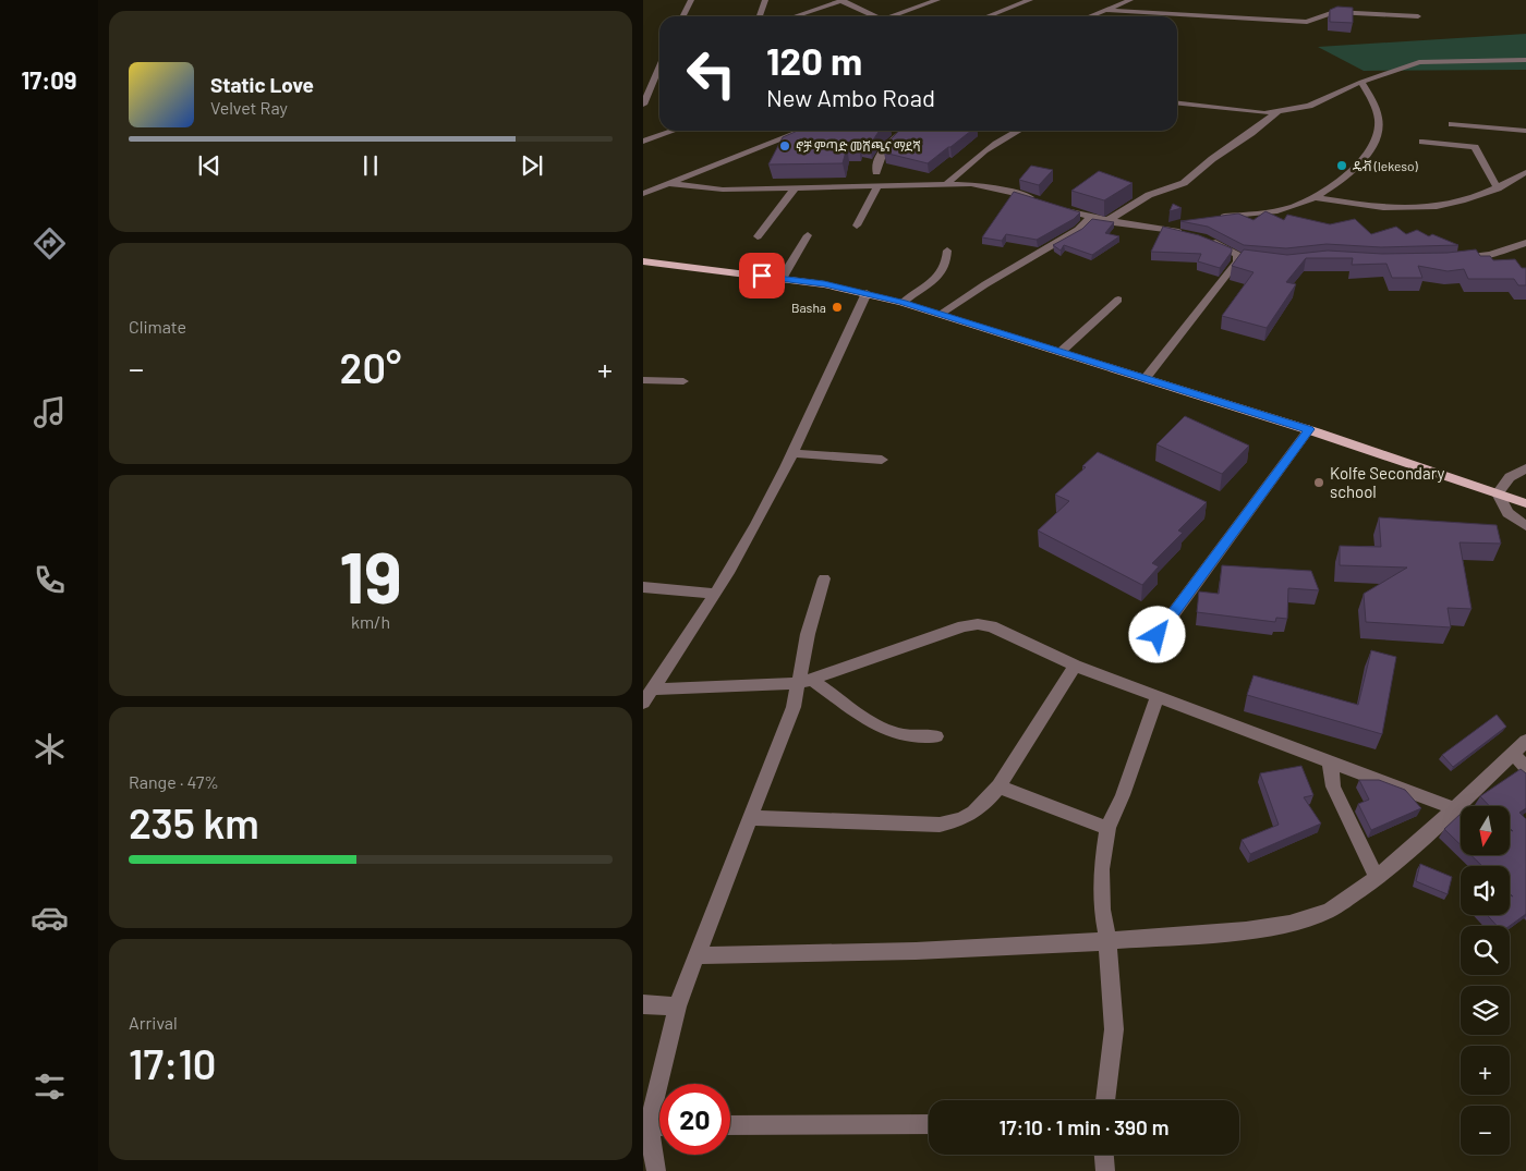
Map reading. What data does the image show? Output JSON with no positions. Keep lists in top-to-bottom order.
{
  "places": [
    "ኖቻ ምጣድ መሸጫና ማደሻ",
    "ዴቭ (lekeso)",
    "Basha",
    "Kolfe Secondary school"
  ],
  "north": "bottom",
  "page": {
    "tabs": "17:09",
    "turn": ["120 m", "New Ambo Road"],
    "song": ["Static Love", "Velvet Ray"],
    "tile": [
      "Climate",
      ["19", "km/h"],
      ["Range · 47%", "235 km"],
      ["Arrival", "17:10"]
    ],
    "heat": ["−", "20°", "+"],
    "map_buttons": ["+", "−"],
    "limit": "20",
    "trip": "17:10 · 1 min · 390 m"
  }
}
